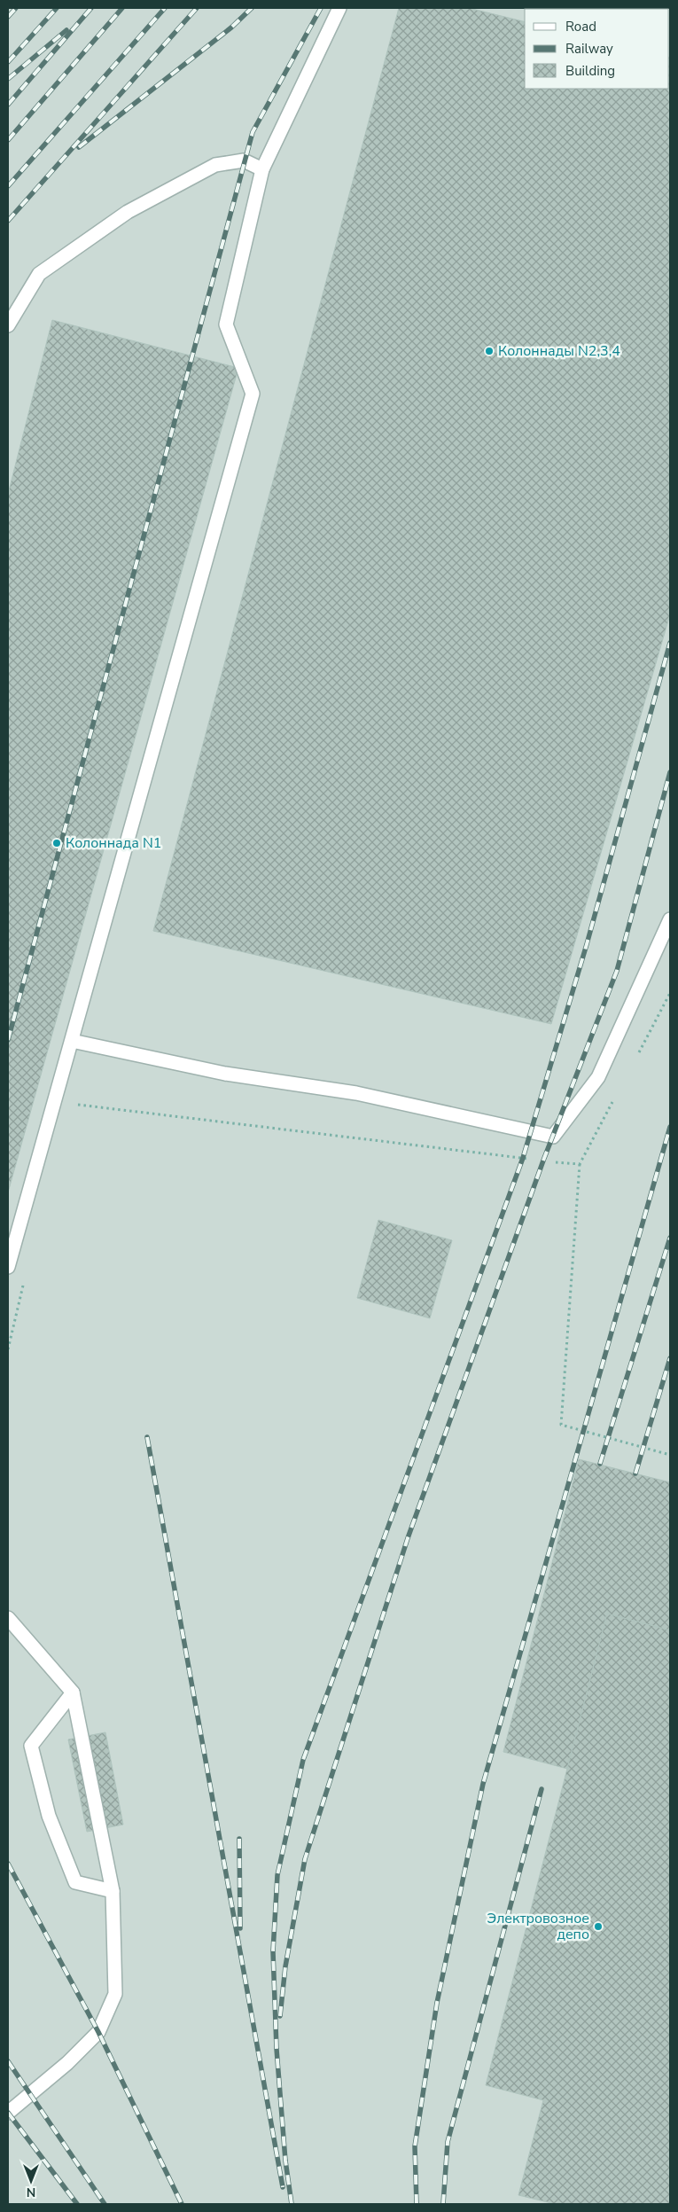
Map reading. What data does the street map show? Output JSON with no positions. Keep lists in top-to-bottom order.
{
  "places": ["Колоннады N2,3,4", "Колоннада N1", "Электровозное депо"],
  "legend": ["Road", "Railway", "Building"],
  "north": "bottom"
}
